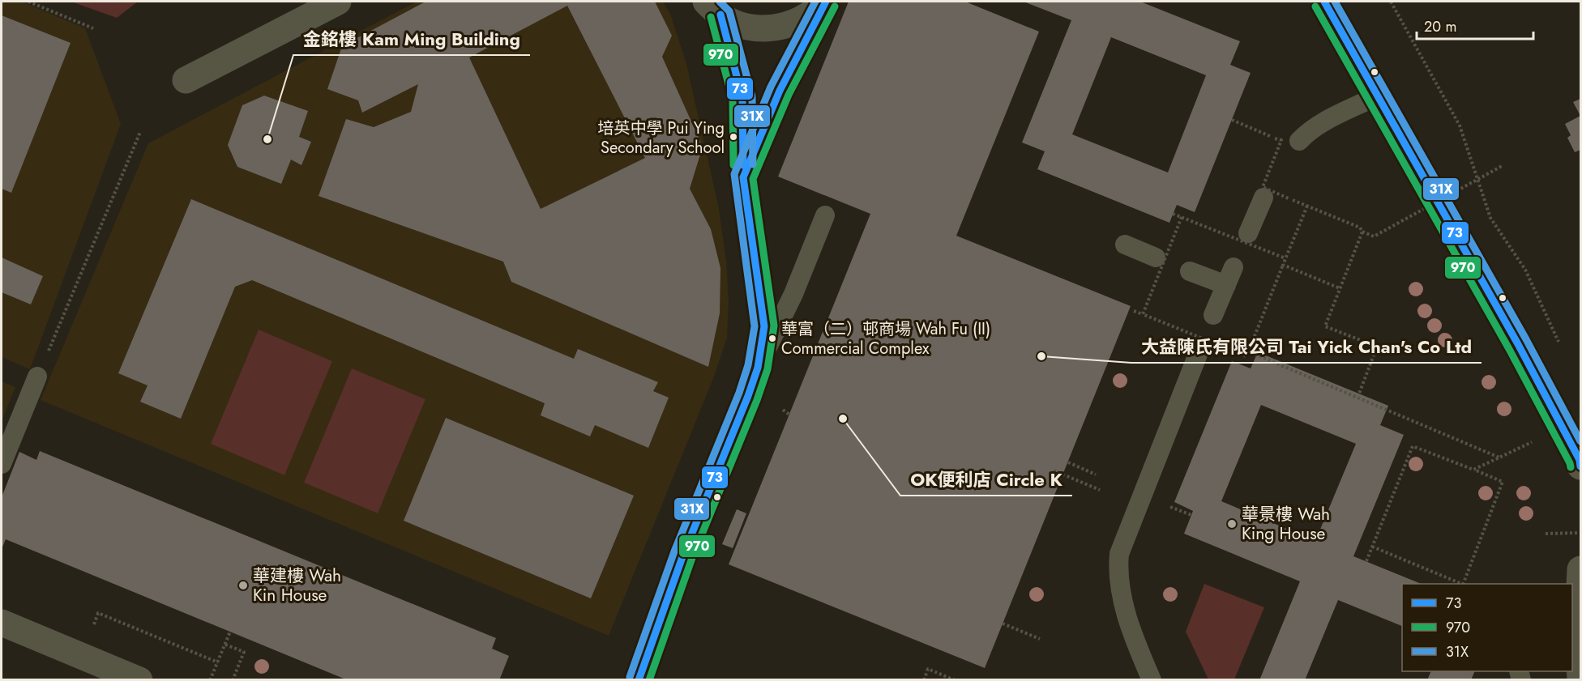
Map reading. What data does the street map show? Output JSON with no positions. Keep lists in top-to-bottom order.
{
  "places": [
    "培英中學 Pui Ying Secondary School",
    "金銘樓 Kam Ming Building",
    "華富（二）邨商場 Wah Fu (II) Commercial Complex",
    "大益陳氏有限公司 Tai Yick Chan's Co Ltd",
    "OK便利店 Circle K",
    "華景樓 Wah King House",
    "華建樓 Wah Kin House"
  ],
  "lines": ["transit line 73", "transit line 31X", "transit line 970"],
  "legend": ["73", "970", "31X"],
  "scale_bar": "20 m"
}
